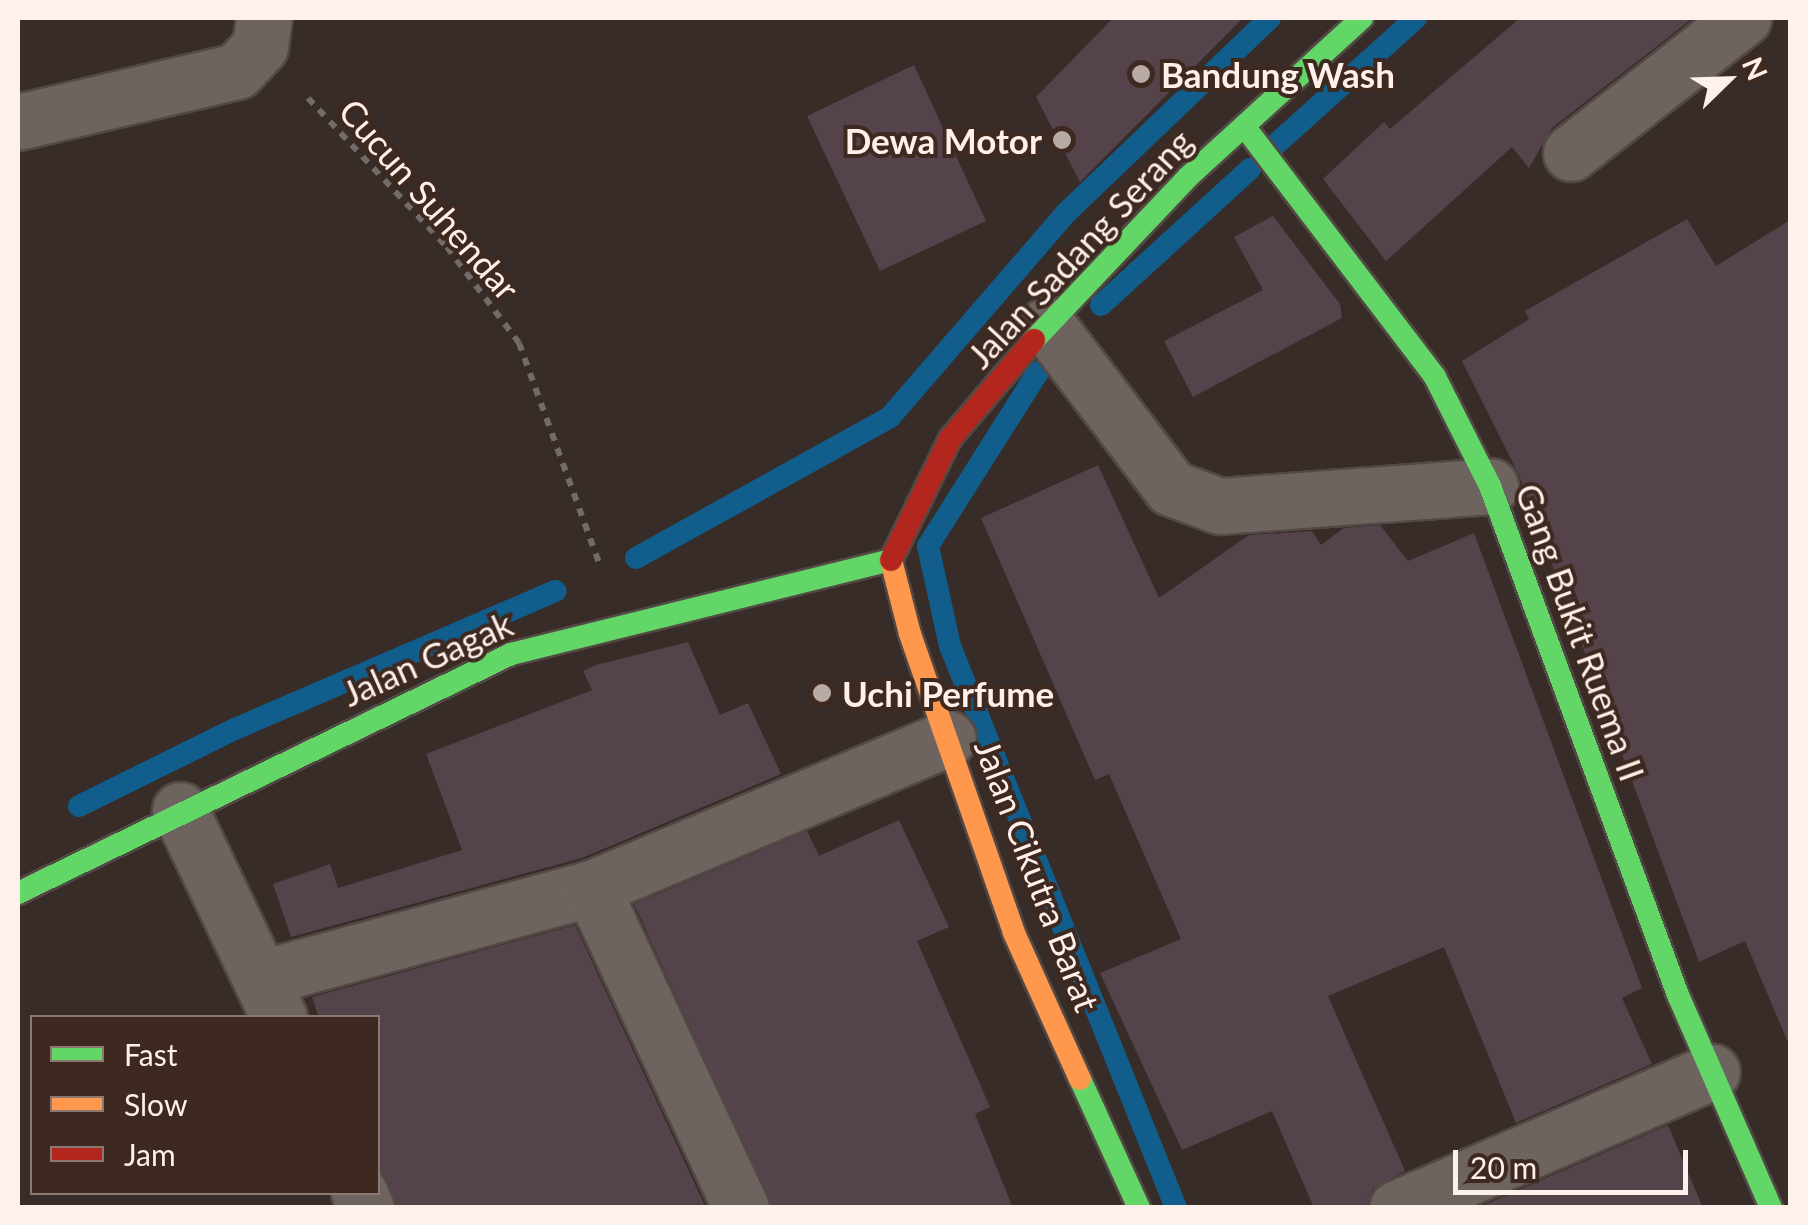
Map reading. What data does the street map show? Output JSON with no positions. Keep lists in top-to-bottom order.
{
  "streets": {
    "street": [
      "Jalan Sadang Serang",
      "Gang Bukit Ruema II",
      "Jalan Gagak",
      "Jalan Cikutra Barat"
    ],
    "path": ["Cucun Suhendar"]
  },
  "crossings": [
    ["Cucun Suhendar", "Jalan Gagak"],
    ["Jalan Sadang Serang", "Gang Bukit Ruema II"],
    ["Jalan Sadang Serang", "Jalan Gagak"],
    ["Jalan Sadang Serang", "Jalan Cikutra Barat"],
    ["Jalan Gagak", "Jalan Cikutra Barat"]
  ],
  "places": ["Bandung Wash", "Dewa Motor", "Uchi Perfume"],
  "legend": ["Fast", "Slow", "Jam"],
  "scale_bar": "20 m",
  "north": "top right"
}
